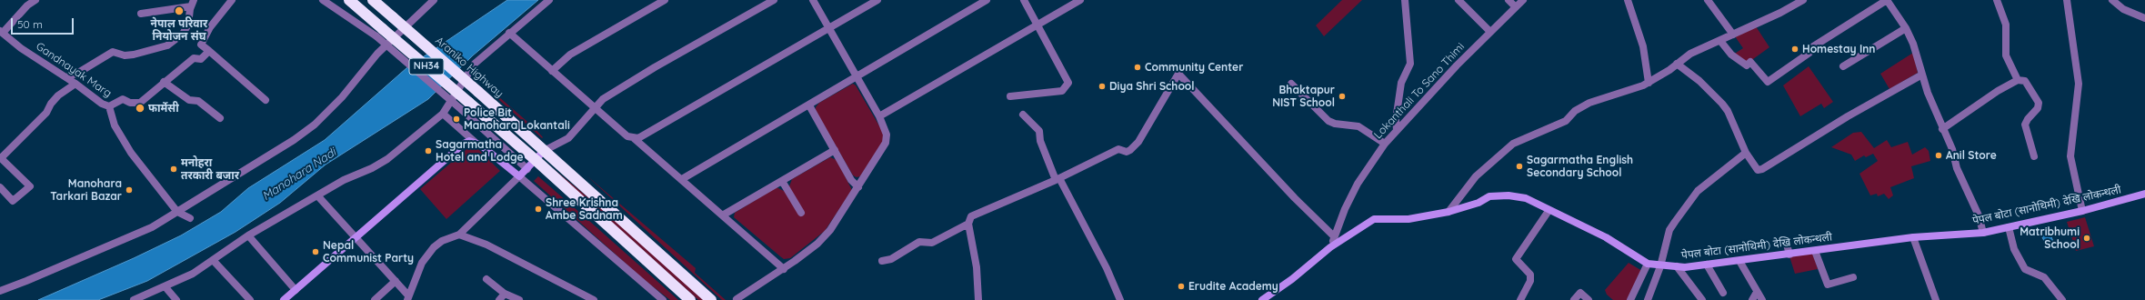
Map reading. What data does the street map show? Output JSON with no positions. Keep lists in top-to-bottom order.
{
  "streets": {
    "highway": ["NH34", "Araniko Highway"],
    "main road": ["पेपल बोटा (सानोथिमी) देखि लोकन्थली"],
    "street": ["Gandnayak Marg", "Lokanthali To Sano Thimi"]
  },
  "crossings": [
    ["Lokanthali To Sano Thimi", "पेपल बोटा (सानोथिमी) देखि लोकन्थली"]
  ],
  "water": ["Manohara Nadi"],
  "places": [
    "नेपाल परिवार नियोजन संघ",
    "Homestay Inn",
    "Community Center",
    "Diya Shri School",
    "Bhaktapur NIST School",
    "फार्मेसी",
    "Police Bit Manohara Lokantali",
    "Sagarmatha Hotel and Lodge",
    "Anil Store",
    "Sagarmatha English Secondary School",
    "मनोहरा तरकारी बजार",
    "Manohara Tarkari Bazar",
    "Shree Krishna Ambe Sadnam",
    "Matribhumi School",
    "Nepal Communist Party",
    "Erudite Academy"
  ],
  "scale_bar": "50 m"
}
